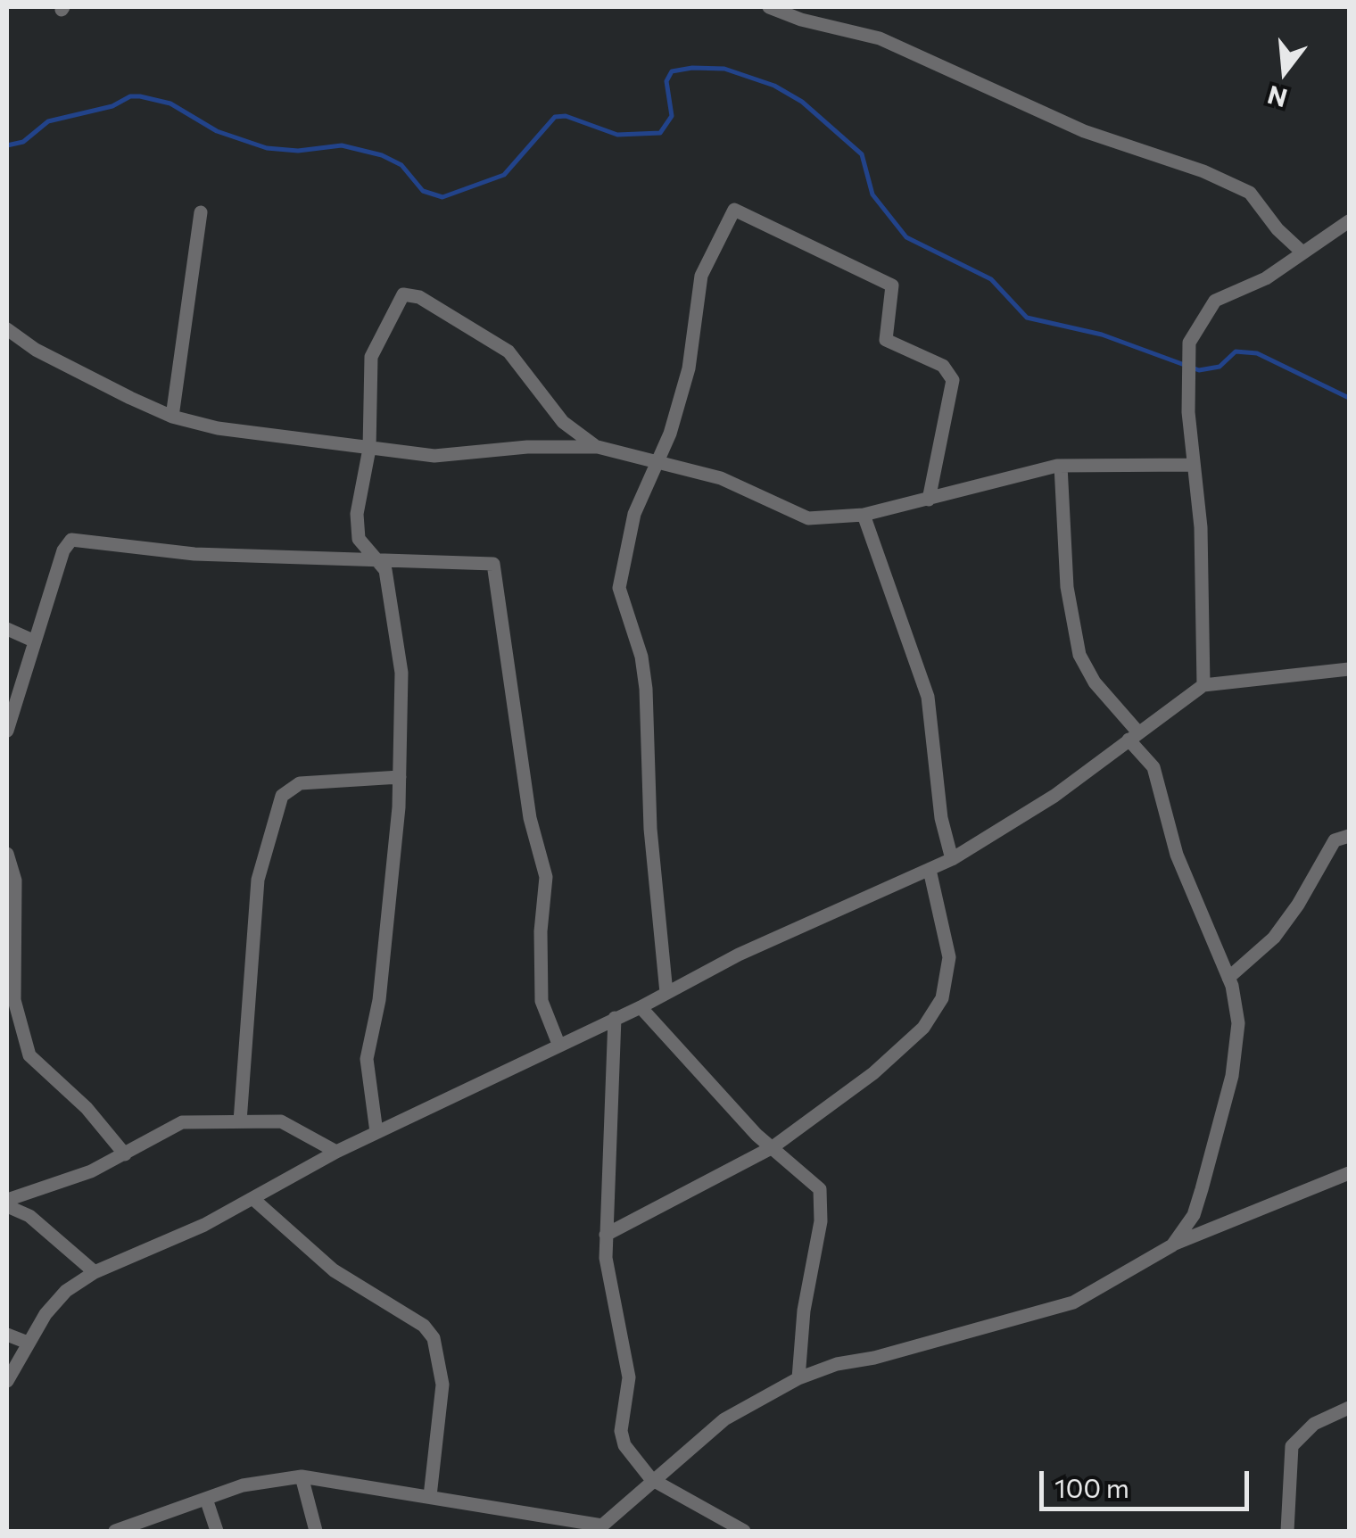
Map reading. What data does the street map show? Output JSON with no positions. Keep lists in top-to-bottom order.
{
  "scale_bar": "100 m",
  "north": "bottom"
}
